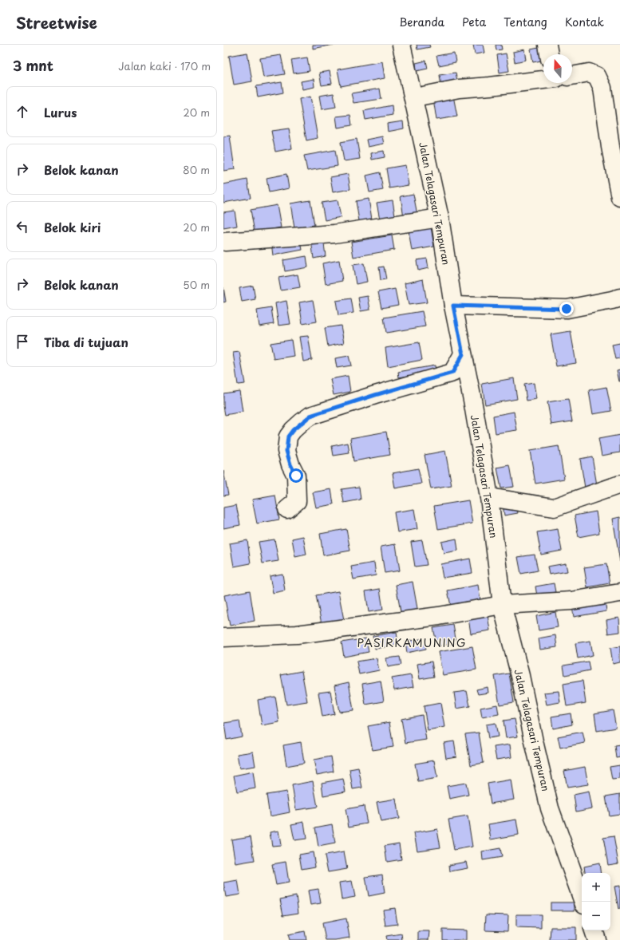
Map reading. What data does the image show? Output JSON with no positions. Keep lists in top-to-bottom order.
{
  "streets": {
    "street": ["Jalan Telagasari Tempuran"]
  },
  "districts": ["PASIRKAMUNING"],
  "north": "top",
  "page": {
    "header": "Streetwise",
    "nav": [
      "Beranda",
      "Peta",
      "Tentang",
      "Kontak"
    ],
    "heading": ["3 mnt", "Jalan kaki · 170 m"],
    "list": [
      ["Lurus", "20 m"],
      ["Belok kanan", "80 m"],
      ["Belok kiri", "20 m"],
      ["Belok kanan", "50 m"],
      "Tiba di tujuan"
    ],
    "map_buttons": ["+", "−"]
  }
}
